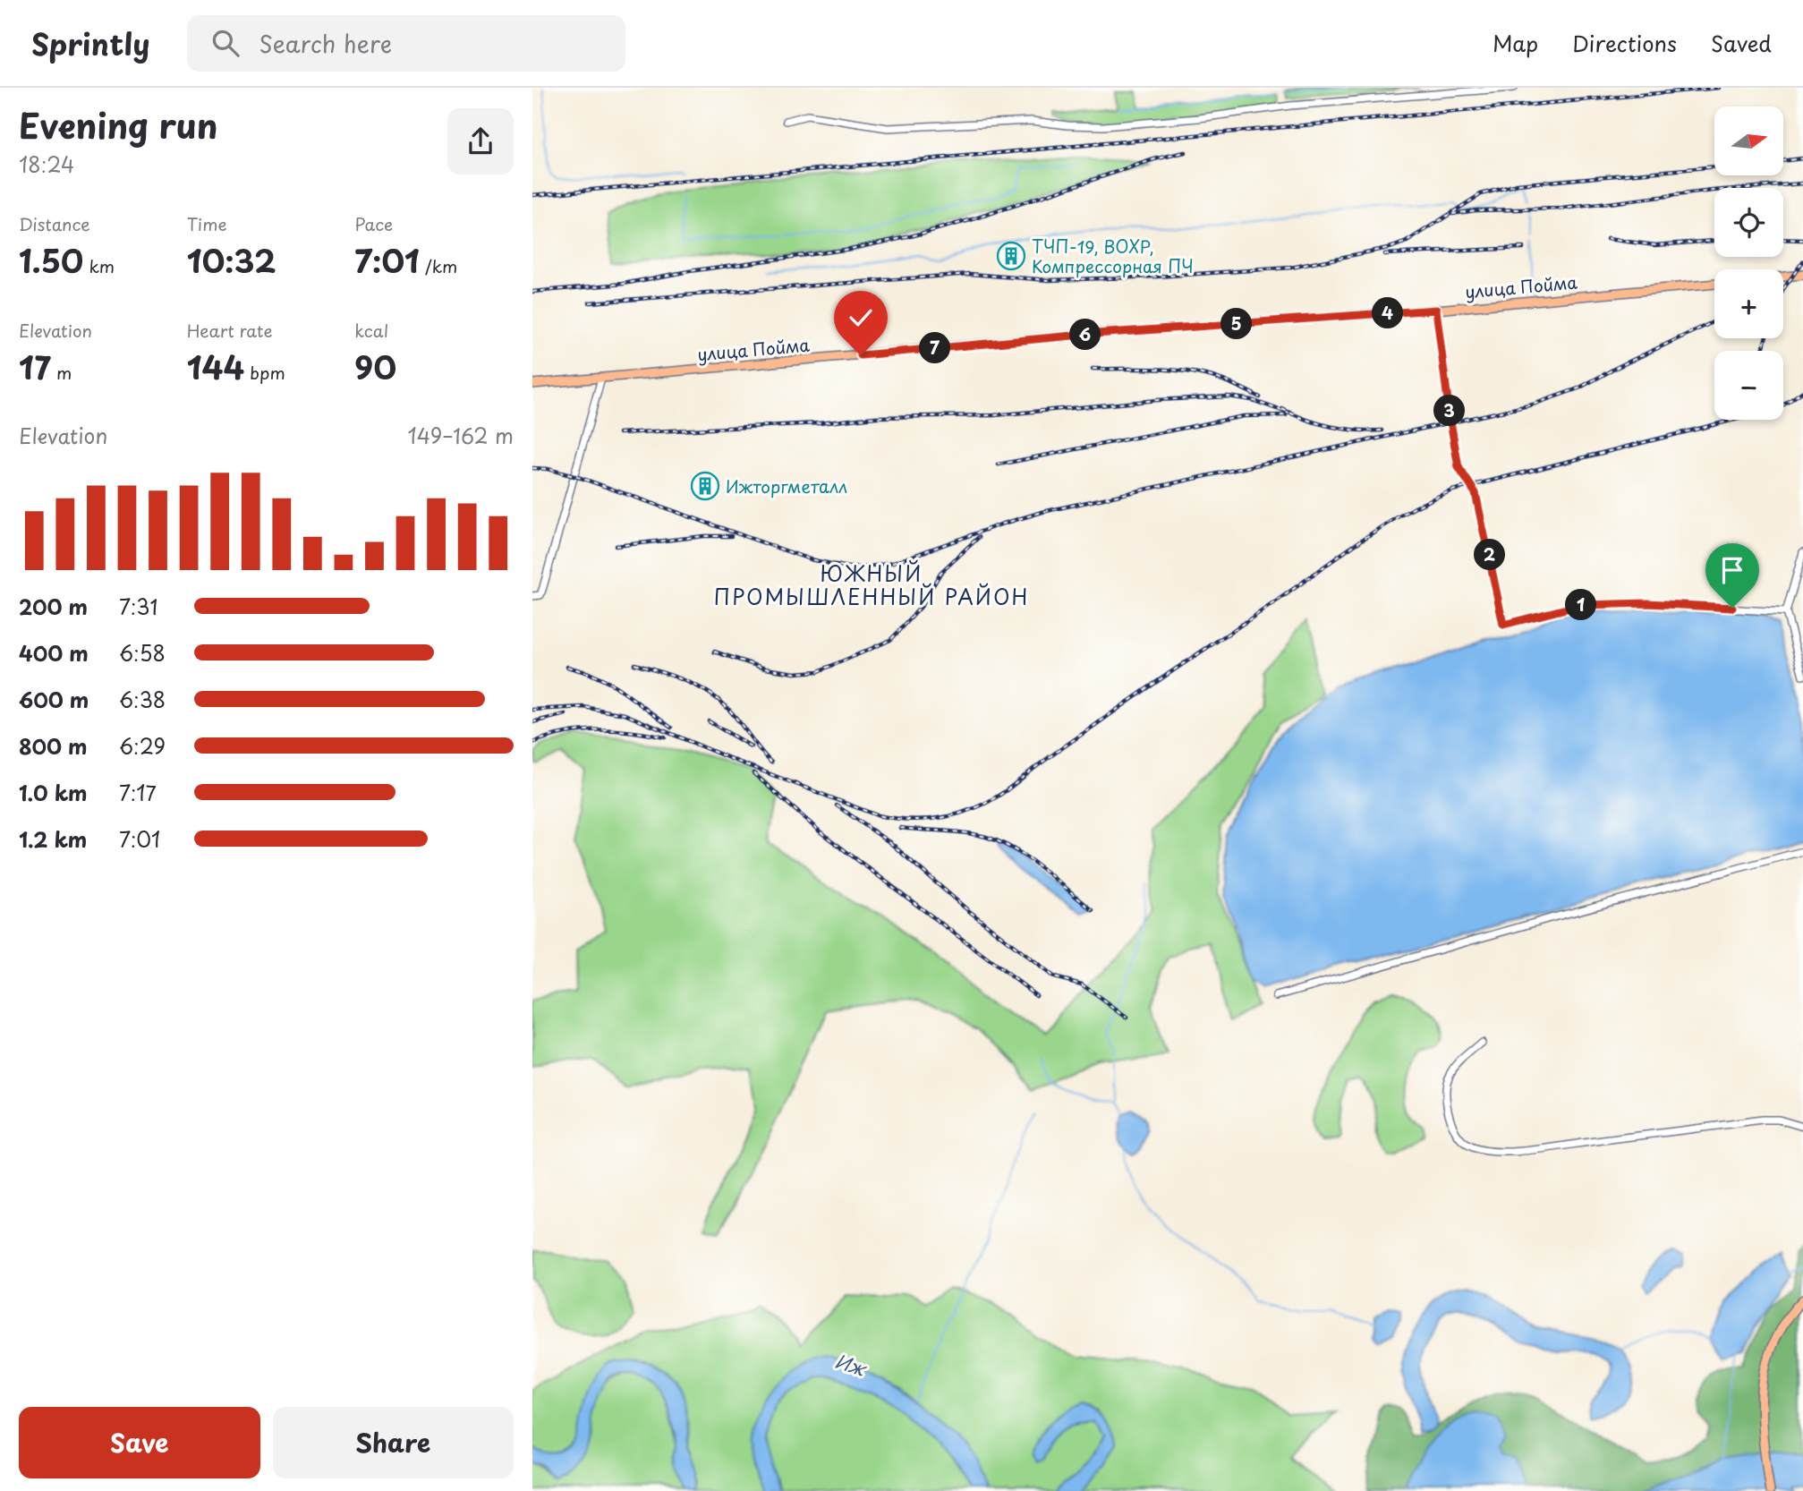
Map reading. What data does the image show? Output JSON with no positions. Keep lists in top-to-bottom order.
{
  "streets": {
    "main road": ["улица Пойма"]
  },
  "districts": ["ЮЖНЫЙ ПРОМЫШЛЕННЫЙ РАЙОН"],
  "water": ["Иж"],
  "places": {
    "building": ["ТЧП-19, ВОХР, Компрессорная ПЧ", "Ижторгметалл"]
  },
  "north": "right",
  "page": {
    "header": "Sprintly",
    "search": "Search here",
    "nav": ["Map", "Directions", "Saved"],
    "heading": ["Evening run", "18:24"],
    "map_buttons": ["+", "−"],
    "stats": [
      ["Distance", "1.50 km"],
      ["Time", "10:32"],
      ["Pace", "7:01 /km"],
      ["Elevation", "17 m"],
      ["Heart rate", "144 bpm"],
      ["kcal", "90"]
    ],
    "pins": [
      "4",
      "5",
      "6",
      "7",
      "3",
      "2",
      "1"
    ],
    "chart": ["Elevation", "149–162 m"],
    "list": [
      {
        "name": "200 m",
        "note": "7:31"
      },
      {
        "name": "400 m",
        "note": "6:58"
      },
      {
        "name": "600 m",
        "note": "6:38"
      },
      {
        "name": "800 m",
        "note": "6:29"
      },
      {
        "name": "1.0 km",
        "note": "7:17"
      },
      {
        "name": "1.2 km",
        "note": "7:01"
      }
    ],
    "buttons": ["Save", "Share"]
  }
}
